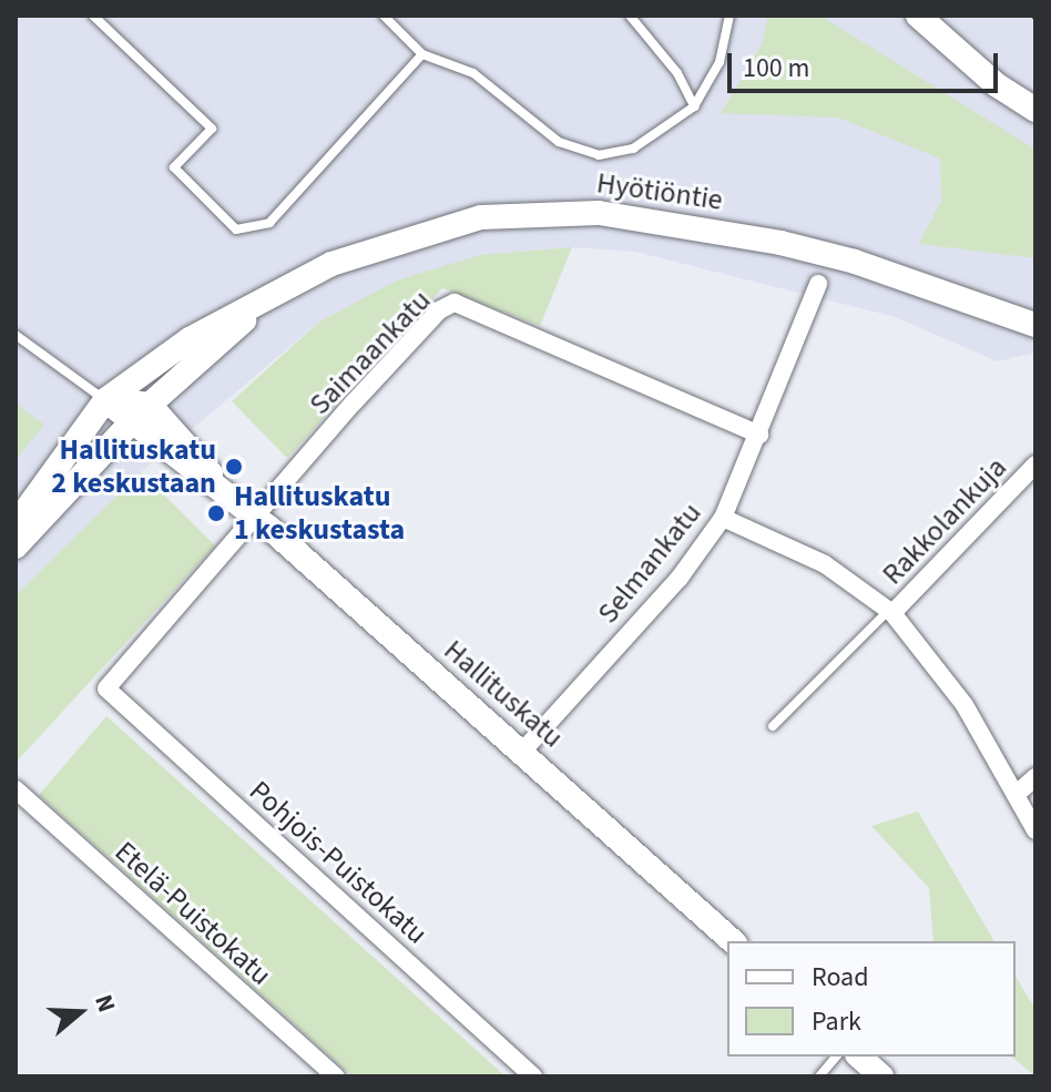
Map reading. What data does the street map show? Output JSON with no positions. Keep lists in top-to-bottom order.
{
  "streets": {
    "main road": ["Hyötiöntie", "Hallituskatu"],
    "street": [
      "Saimaankatu",
      "Rakkolankuja",
      "Selmankatu",
      "Pohjois-Puistokatu",
      "Etelä-Puistokatu"
    ]
  },
  "crossings": [
    ["Hyötiöntie", "Hallituskatu"],
    ["Saimaankatu", "Selmankatu"],
    ["Saimaankatu", "Hallituskatu"],
    ["Saimaankatu", "Pohjois-Puistokatu"],
    ["Selmankatu", "Hallituskatu"]
  ],
  "places": ["Hallituskatu 2 keskustaan", "Hallituskatu 1 keskustasta"],
  "legend": ["Road", "Park"],
  "scale_bar": "100 m",
  "north": "right"
}
